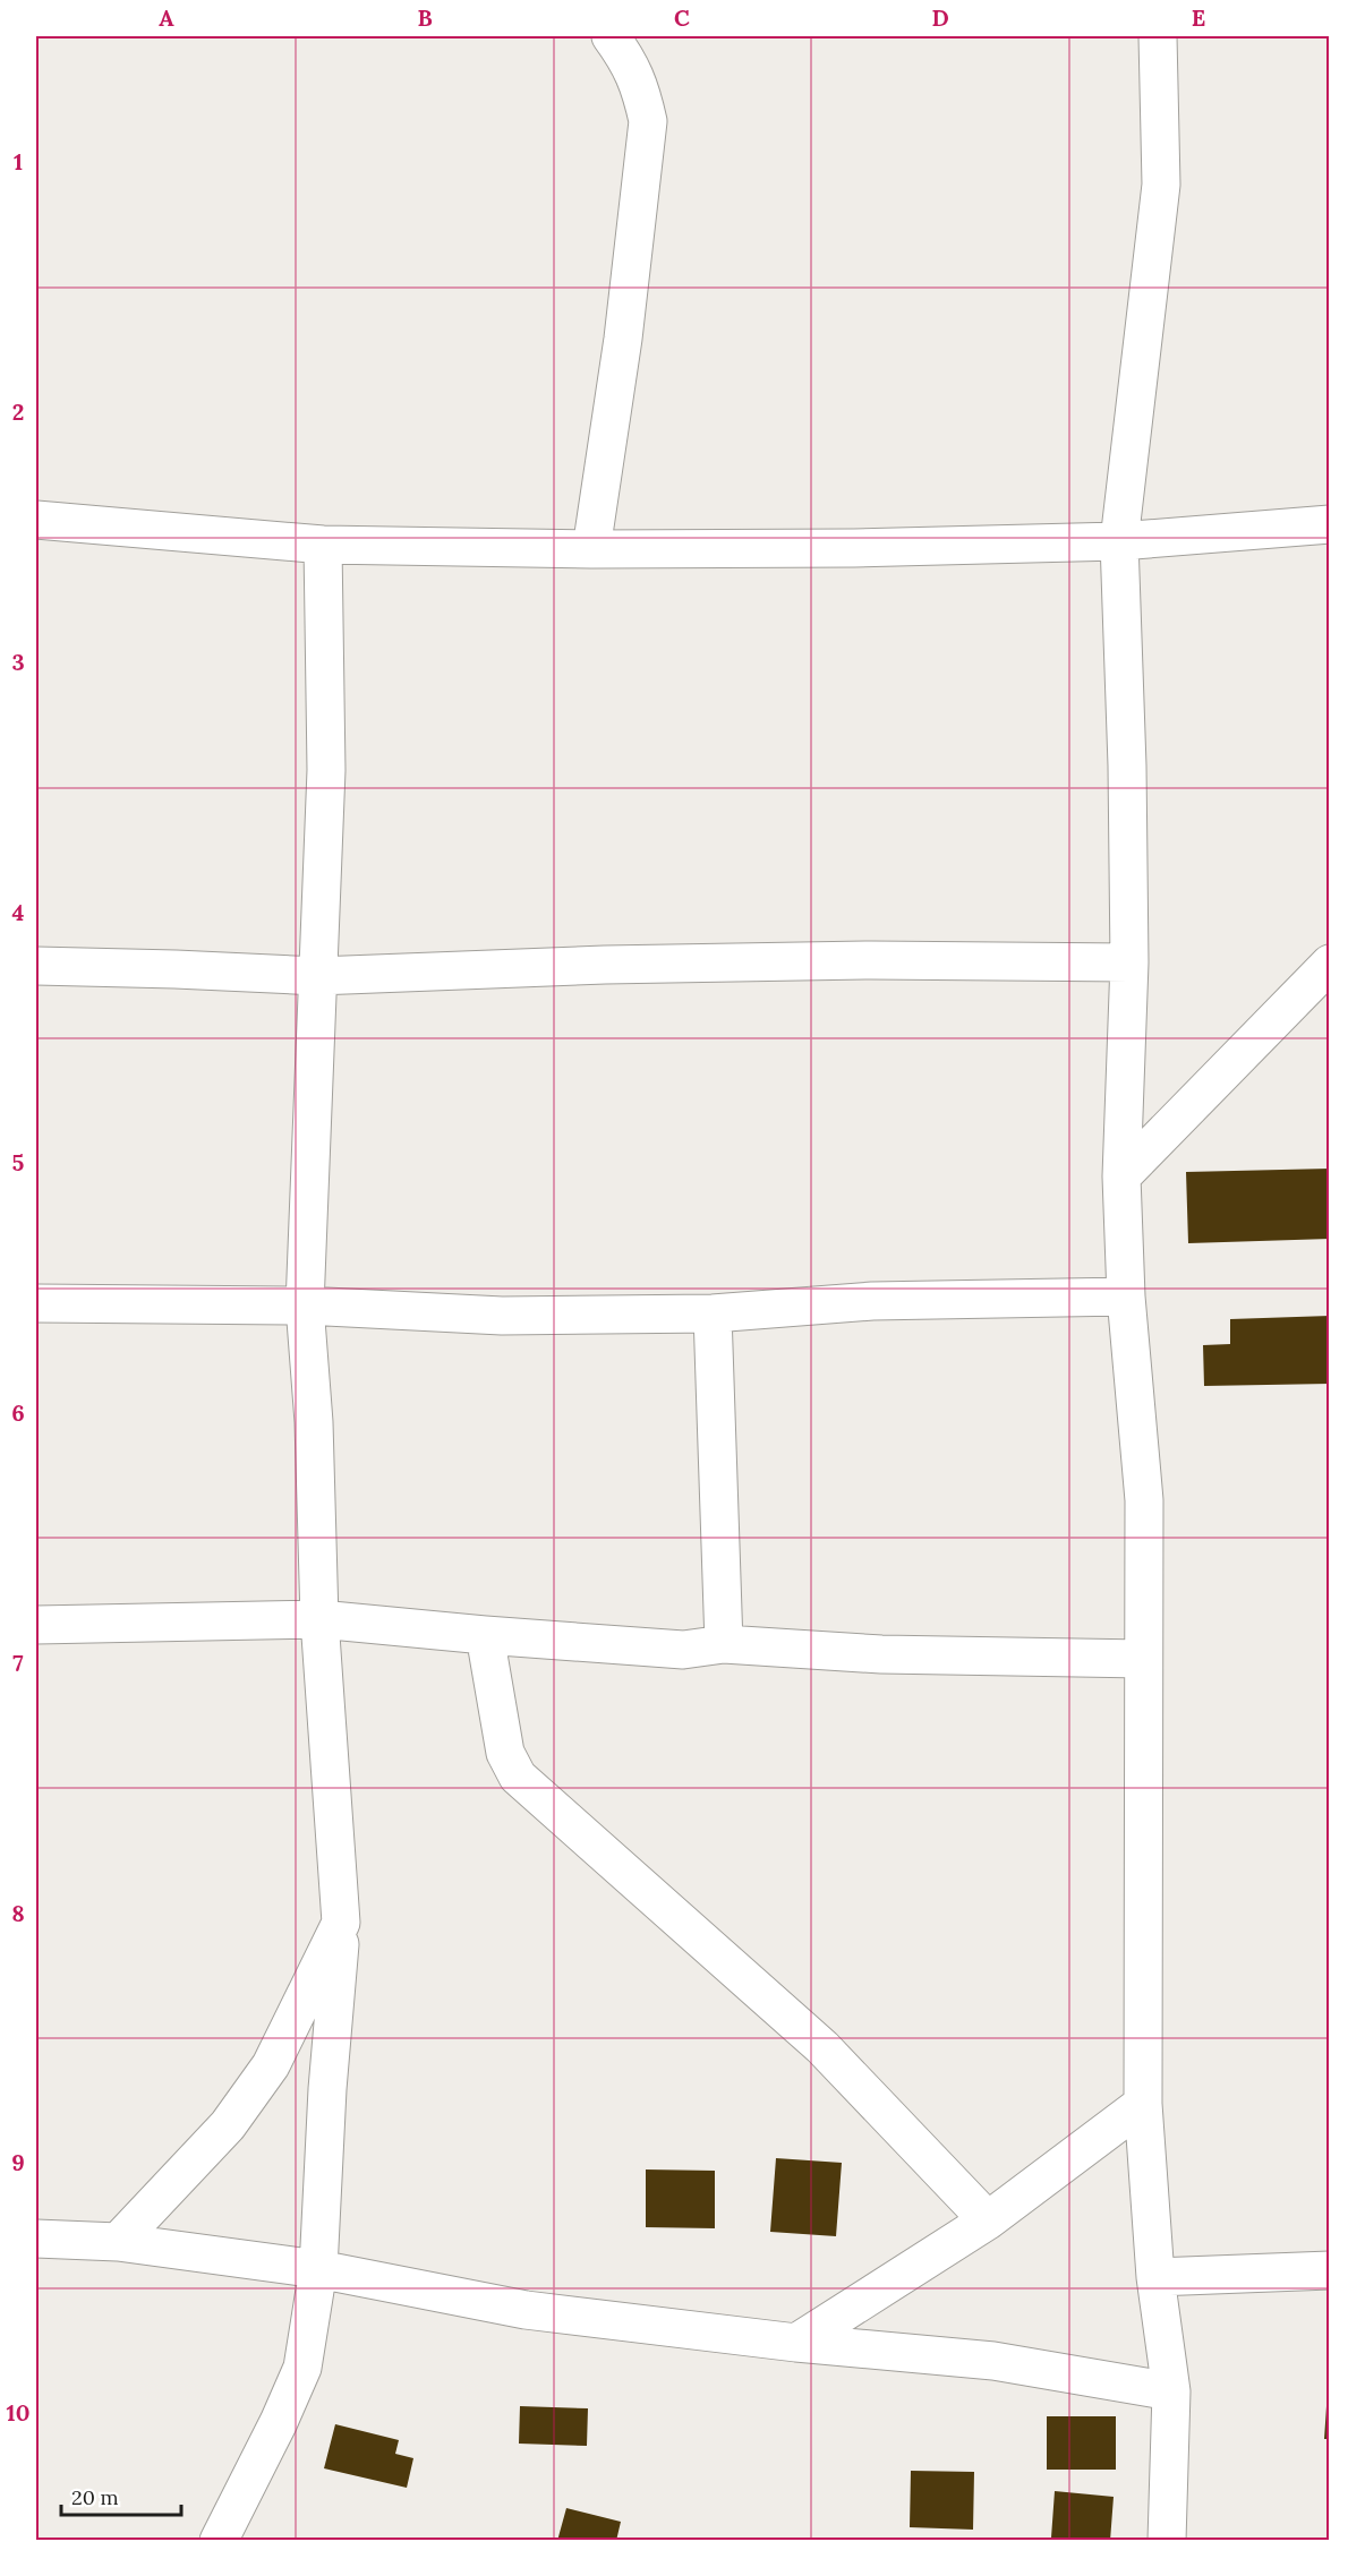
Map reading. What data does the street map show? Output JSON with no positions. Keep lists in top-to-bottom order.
{
  "scale_bar": "20 m",
  "grid": {
    "columns": [
      "A",
      "B",
      "C",
      "D",
      "E"
    ],
    "rows": [
      "1",
      "2",
      "3",
      "4",
      "5",
      "6",
      "7",
      "8",
      "9",
      "10"
    ]
  }
}
